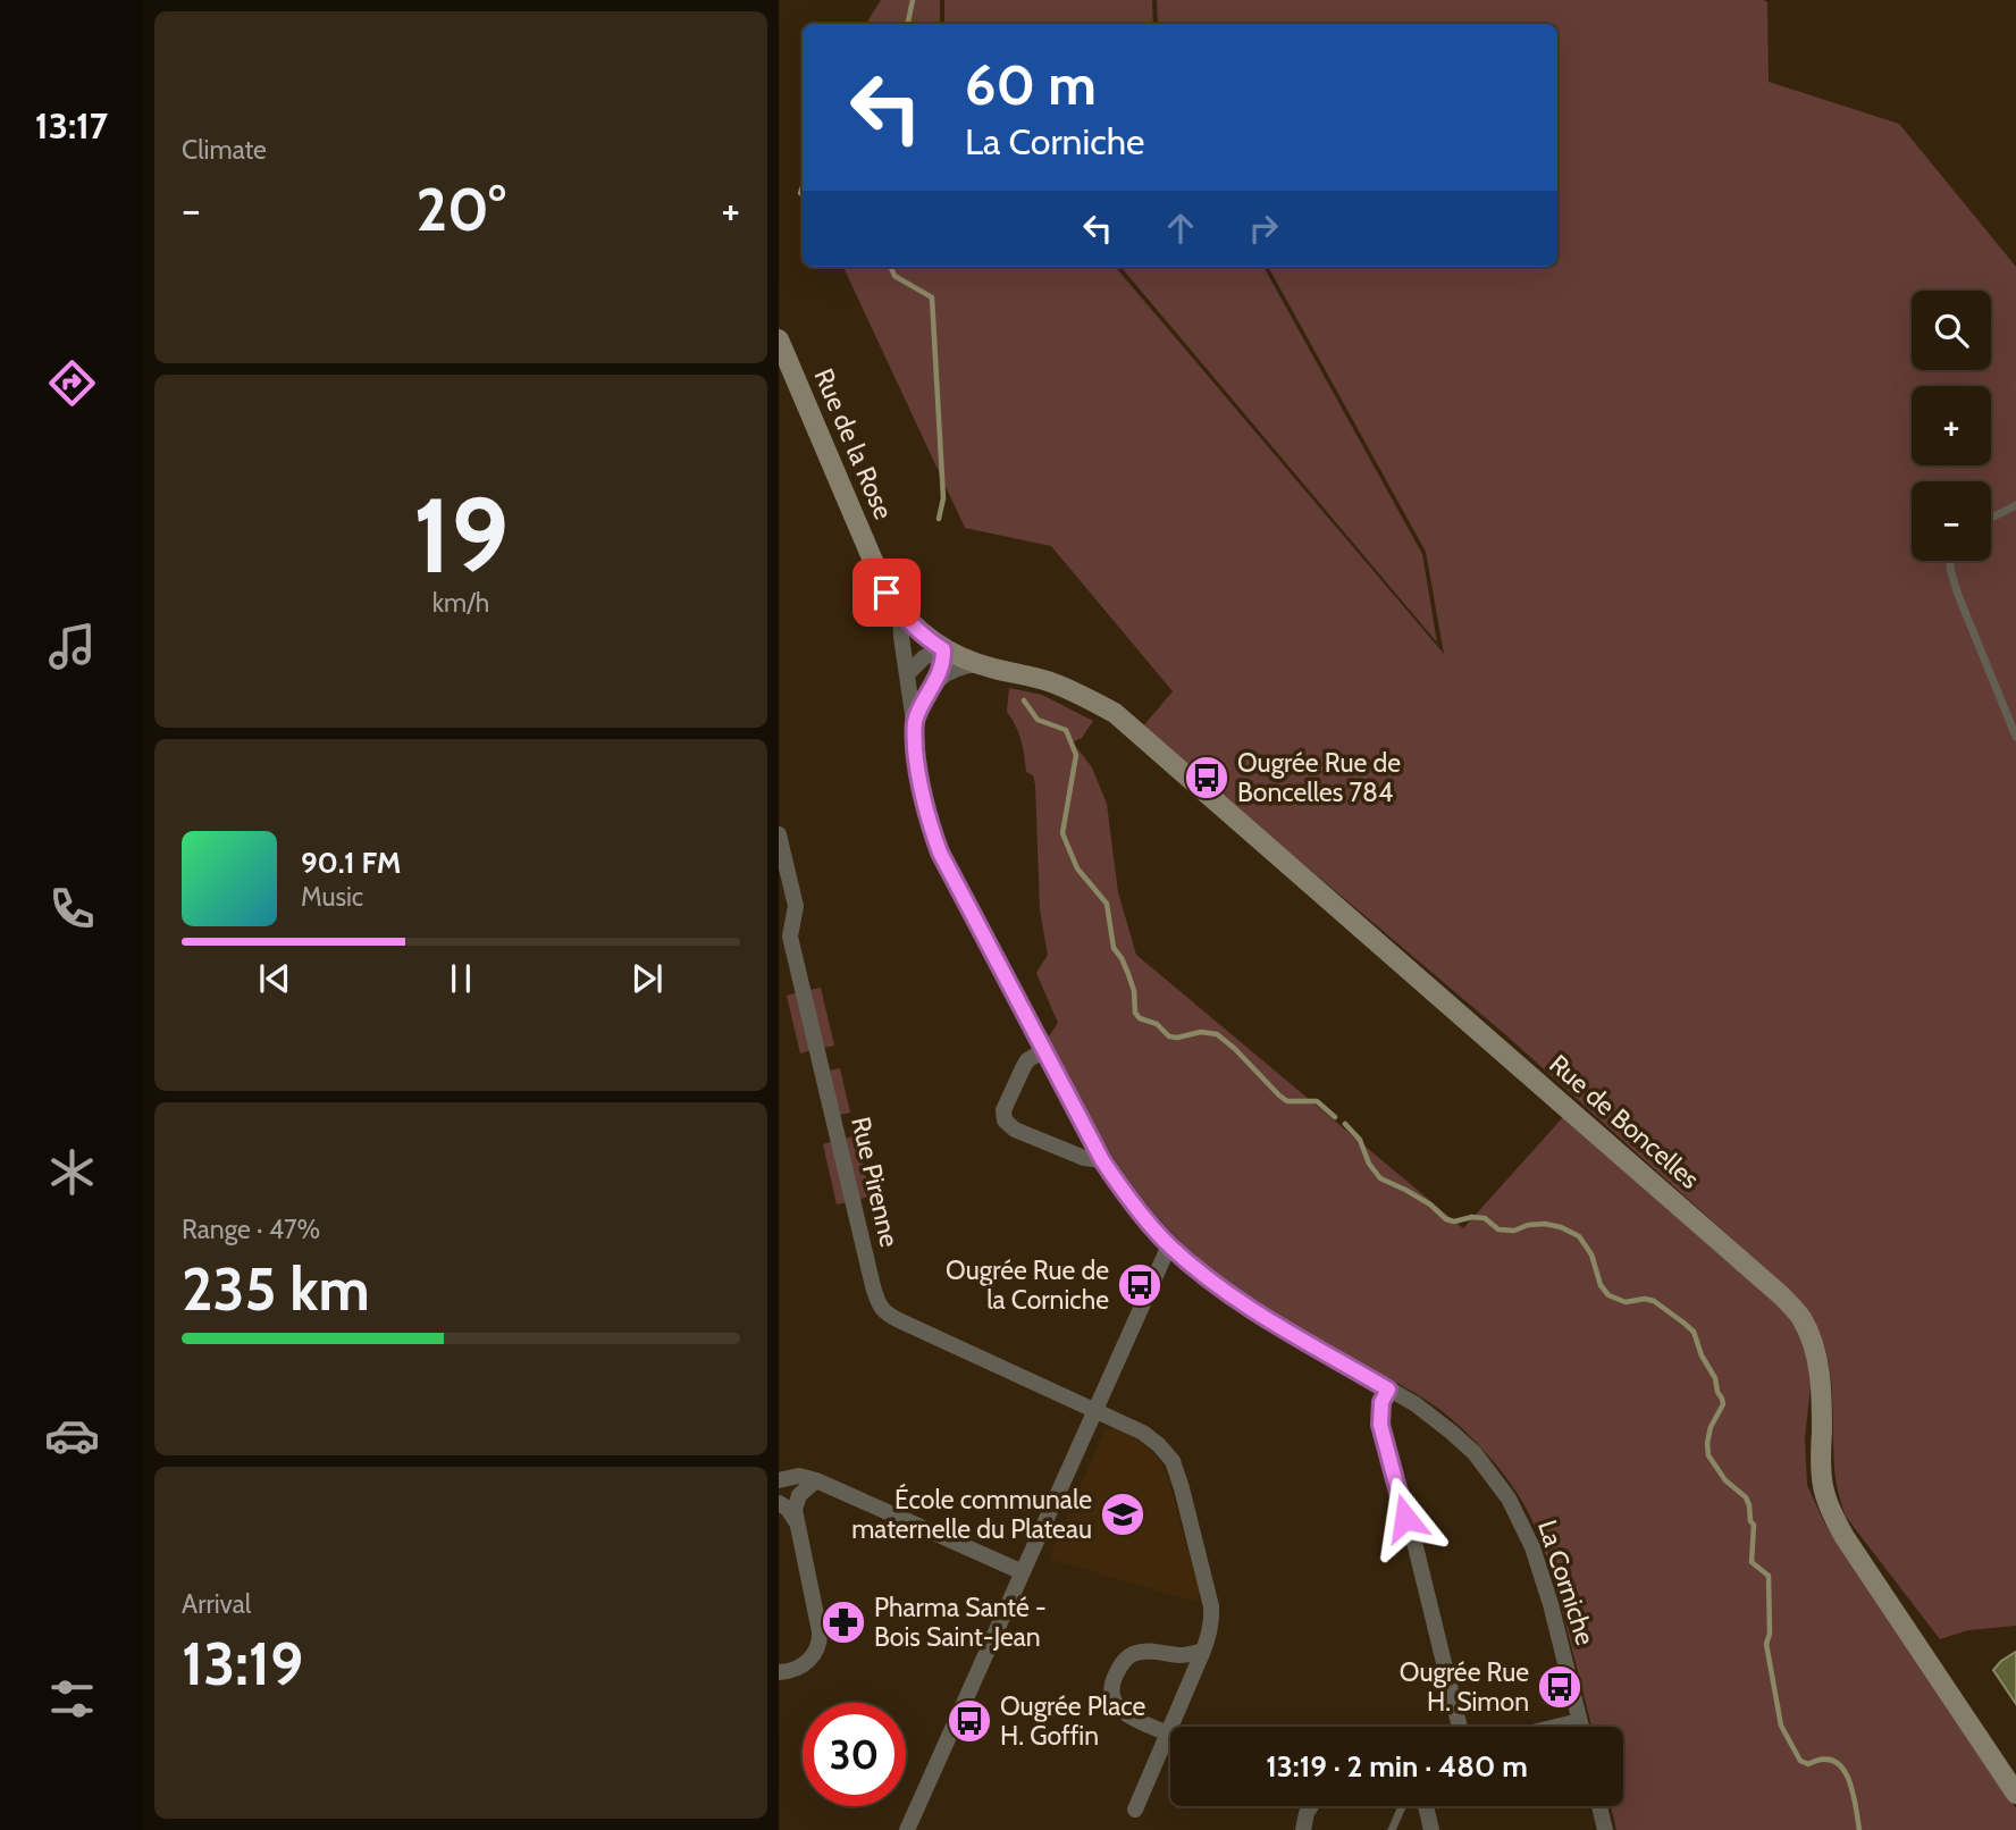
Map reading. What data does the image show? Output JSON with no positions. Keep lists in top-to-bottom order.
{
  "streets": {
    "main road": ["Rue de la Rose", "Rue de Boncelles"],
    "street": ["Rue Pirenne", "La Corniche"]
  },
  "crossings": [
    ["Rue de la Rose", "Rue de Boncelles"],
    ["Rue de la Rose", "La Corniche"]
  ],
  "places": {
    "bus stop": [
      "Ougrée Rue de Boncelles 784",
      "Ougrée Rue de la Corniche",
      "Ougrée Rue H. Simon",
      "Ougrée Place H. Goffin"
    ],
    "school or university": ["École communale maternelle du Plateau"],
    "pharmacy": ["Pharma Santé - Bois Saint-Jean"]
  },
  "page": {
    "tabs": "13:17",
    "tile": [
      "Climate",
      ["19", "km/h"],
      ["Range · 47%", "235 km"],
      ["Arrival", "13:19"]
    ],
    "turn": ["60 m", "La Corniche"],
    "heat": ["−", "20°", "+"],
    "map_buttons": ["+", "−"],
    "song": ["90.1 FM", "Music"],
    "limit": "30",
    "trip": "13:19 · 2 min · 480 m"
  }
}
